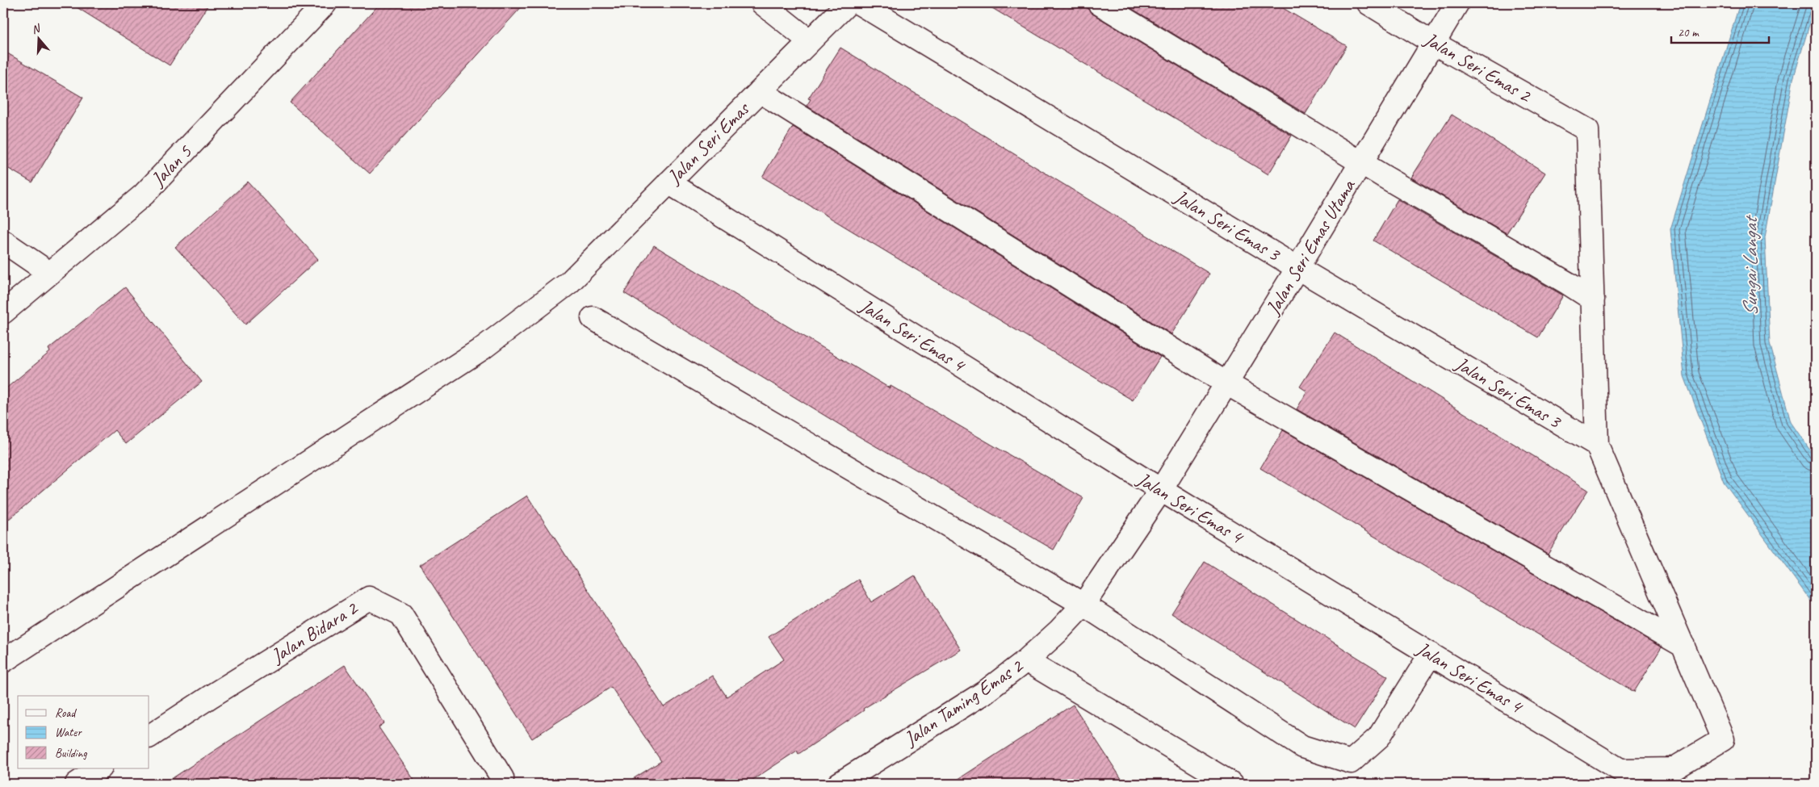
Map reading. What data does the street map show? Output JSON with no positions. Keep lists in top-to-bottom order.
{
  "streets": {
    "street": [
      "Jalan Seri Emas 2",
      "Jalan Seri Emas",
      "Jalan 5",
      "Jalan Seri Emas 3",
      "Jalan Seri Emas Utama",
      "Jalan Seri Emas 4",
      "Jalan Bidara 2",
      "Jalan Taming Emas 2"
    ]
  },
  "crossings": [
    ["Jalan Seri Emas 2", "Jalan Seri Emas Utama"],
    ["Jalan Seri Emas", "Jalan Seri Emas 4"],
    ["Jalan Seri Emas 3", "Jalan Seri Emas Utama"],
    ["Jalan Seri Emas Utama", "Jalan Seri Emas 4"],
    ["Jalan Seri Emas Utama", "Jalan Taming Emas 2"],
    ["Jalan Seri Emas 4", "Jalan Taming Emas 2"]
  ],
  "water": ["Sungai Langat"],
  "legend": ["Road", "Water", "Building"],
  "scale_bar": "20 m",
  "north": "top"
}
